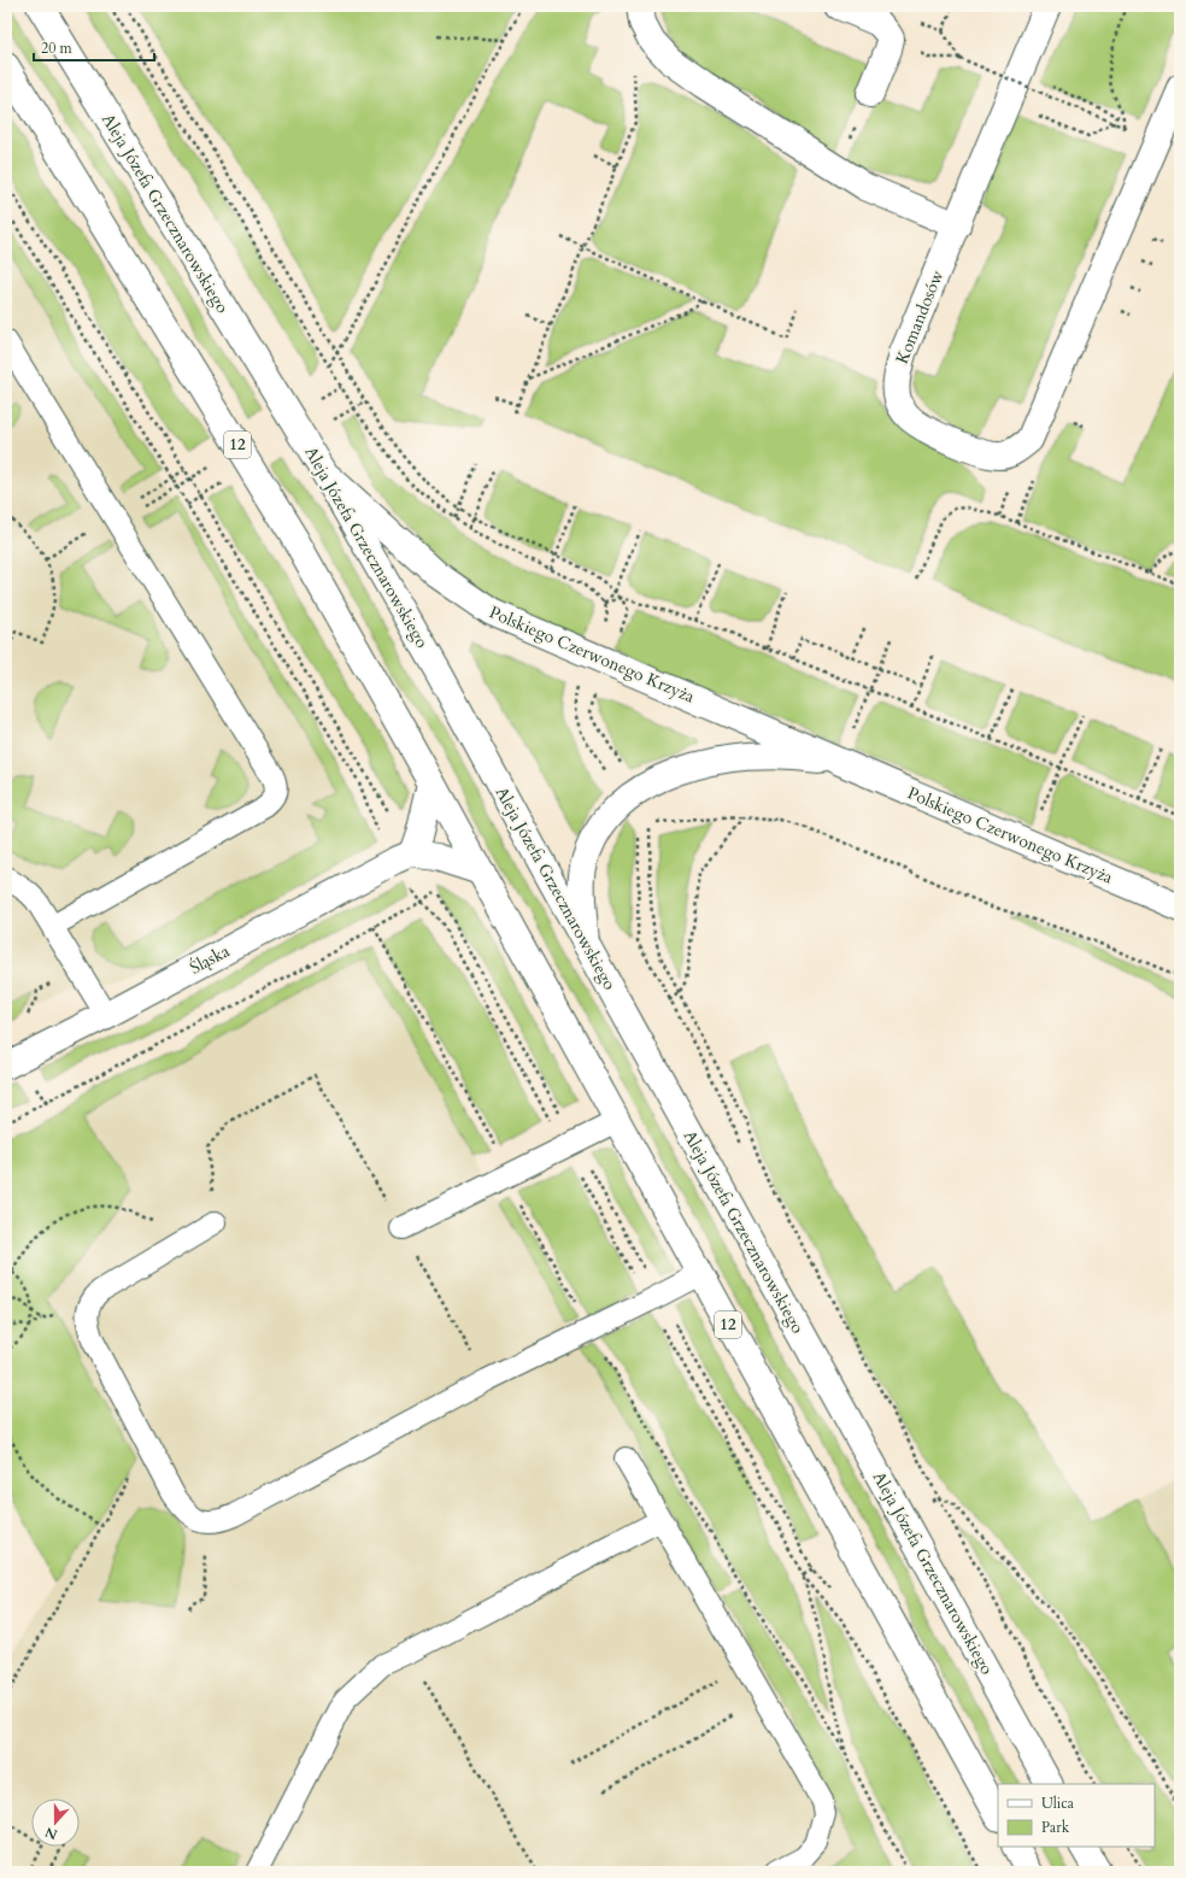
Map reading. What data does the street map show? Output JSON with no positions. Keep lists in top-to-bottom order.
{
  "streets": {
    "main road": [
      "Aleja Józefa Grzecznarowskiego",
      "Komandosów",
      "12",
      "Polskiego Czerwonego Krzyża",
      "Śląska"
    ]
  },
  "crossings": [
    ["Aleja Józefa Grzecznarowskiego", "Polskiego Czerwonego Krzyża"]
  ],
  "legend": ["Ulica", "Park"],
  "scale_bar": "20 m",
  "north": "bottom"
}
